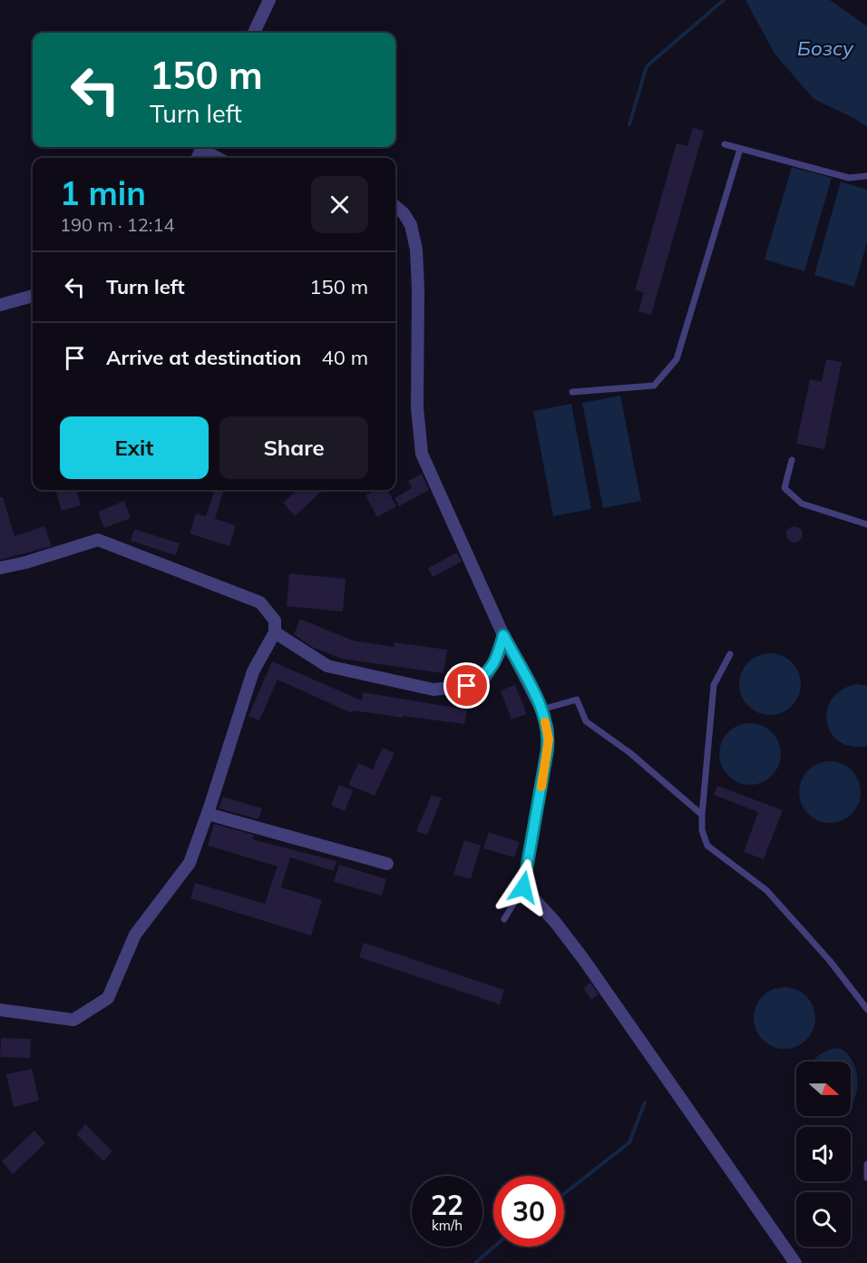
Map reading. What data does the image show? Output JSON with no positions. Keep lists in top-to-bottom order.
{
  "water": ["Бозсу"],
  "north": "right",
  "page": {
    "turn": ["150 m", "Turn left"],
    "heading": ["1 min", "190 m · 12:14"],
    "list": [
      {
        "name": "Turn left",
        "value": "150 m"
      },
      {
        "name": "Arrive at destination",
        "value": "40 m"
      }
    ],
    "buttons": ["Exit", "Share"],
    "speed": "22 km/h",
    "limit": "30"
  }
}
